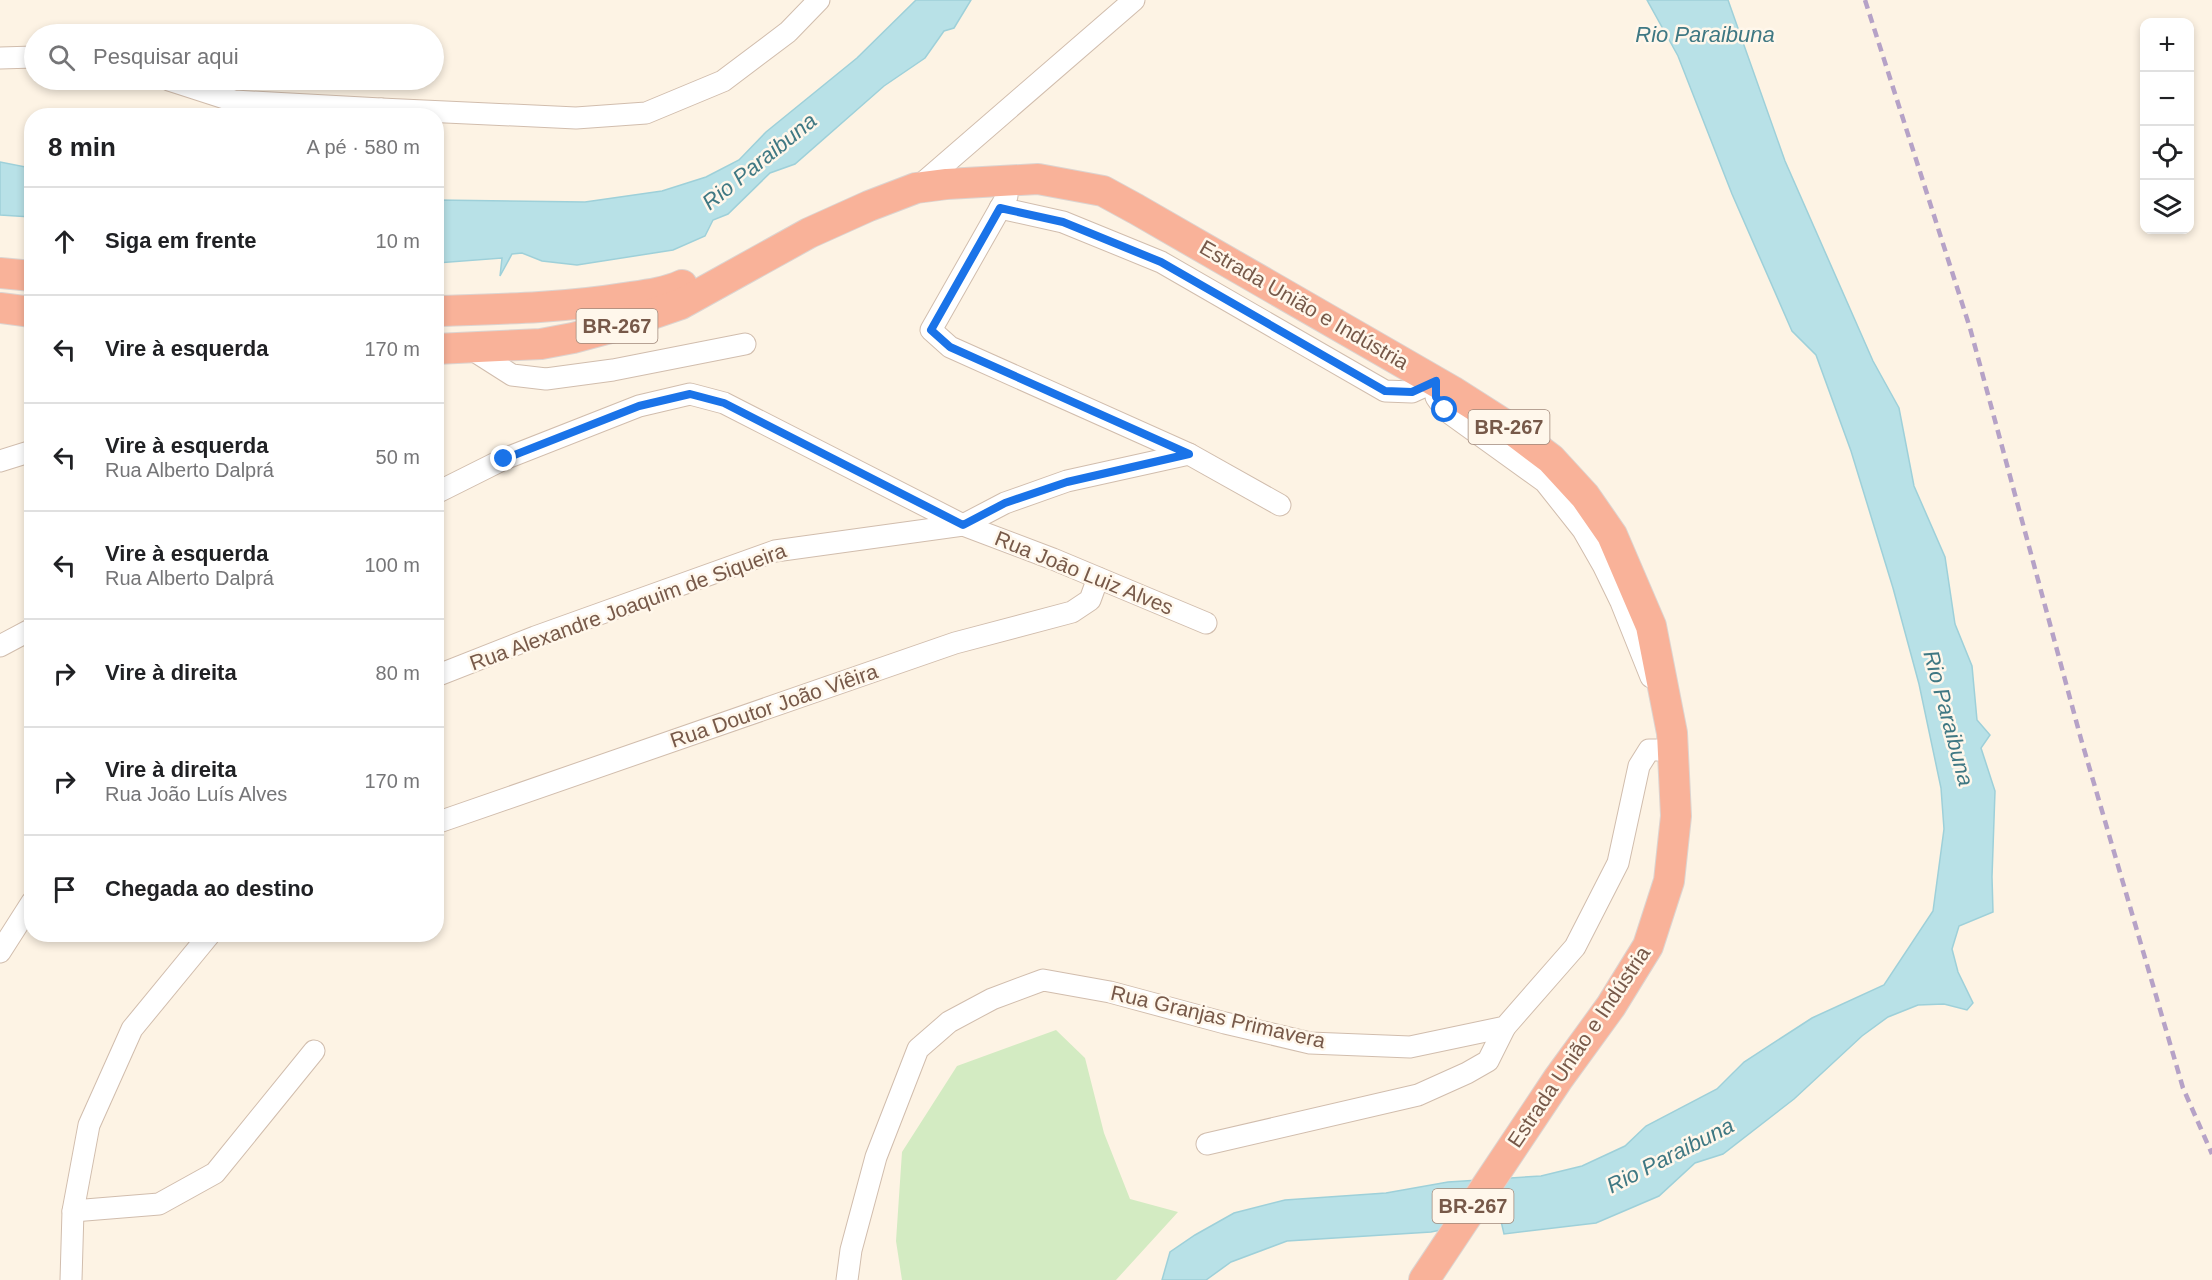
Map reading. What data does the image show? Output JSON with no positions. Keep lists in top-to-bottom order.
{
  "streets": {
    "highway": ["Estrada União e Indústria", "BR-267"],
    "street": [
      "Rua Joāo Luiz Alves",
      "Rua Alexandre Joaquim de Siqueira",
      "Rua Doutor João Viêira",
      "Rua Granjas Primavera"
    ]
  },
  "crossings": [
    ["Estrada União e Indústria", "BR-267"],
    ["Rua Joāo Luiz Alves", "Rua Alexandre Joaquim de Siqueira"],
    ["Rua Joāo Luiz Alves", "Rua Doutor João Viêira"]
  ],
  "water": ["Rio Paraibuna"],
  "page": {
    "map_buttons": ["+", "−"],
    "search": "Pesquisar aqui",
    "heading": ["8 min", "A pé · 580 m"],
    "list": [
      ["Siga em frente", "10 m"],
      ["Vire à esquerda", "170 m"],
      ["Vire à esquerda", "Rua Alberto Dalprá", "50 m"],
      ["Vire à esquerda", "Rua Alberto Dalprá", "100 m"],
      ["Vire à direita", "80 m"],
      ["Vire à direita", "Rua João Luís Alves", "170 m"],
      "Chegada ao destino"
    ]
  }
}
